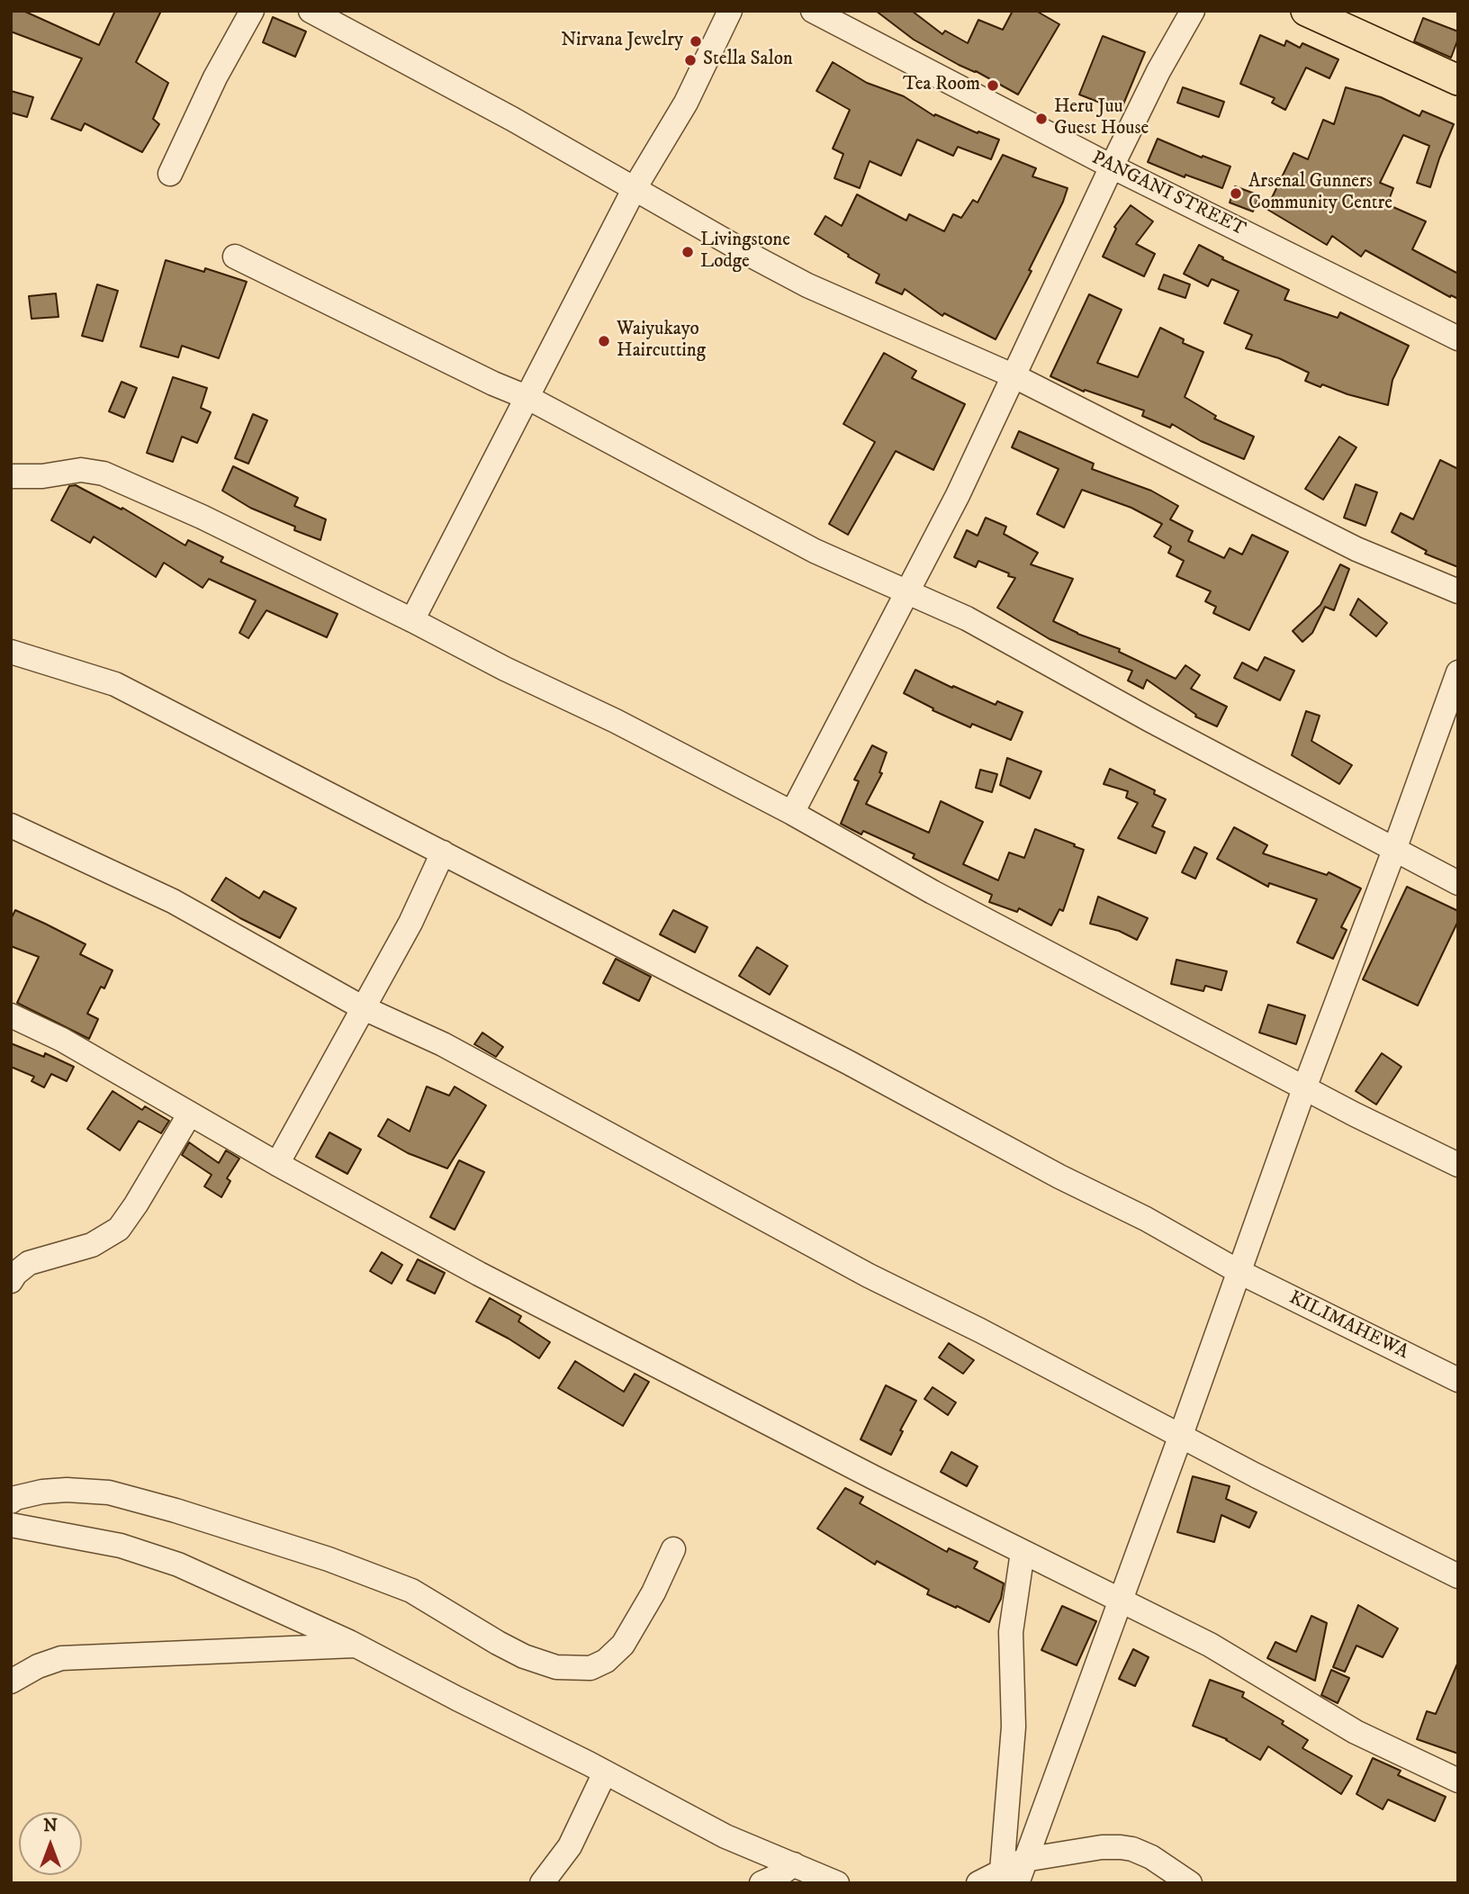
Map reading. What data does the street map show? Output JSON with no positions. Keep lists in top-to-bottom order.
{
  "streets": {
    "street": ["PANGANI STREET", "KILIMAHEWA"]
  },
  "places": [
    "Nirvana Jewelry",
    "Stella Salon",
    "Tea Room",
    "Heru Juu Guest House",
    "Arsenal Gunners Community Centre",
    "Livingstone Lodge",
    "Waiyukayo Haircutting"
  ],
  "north": "top"
}
